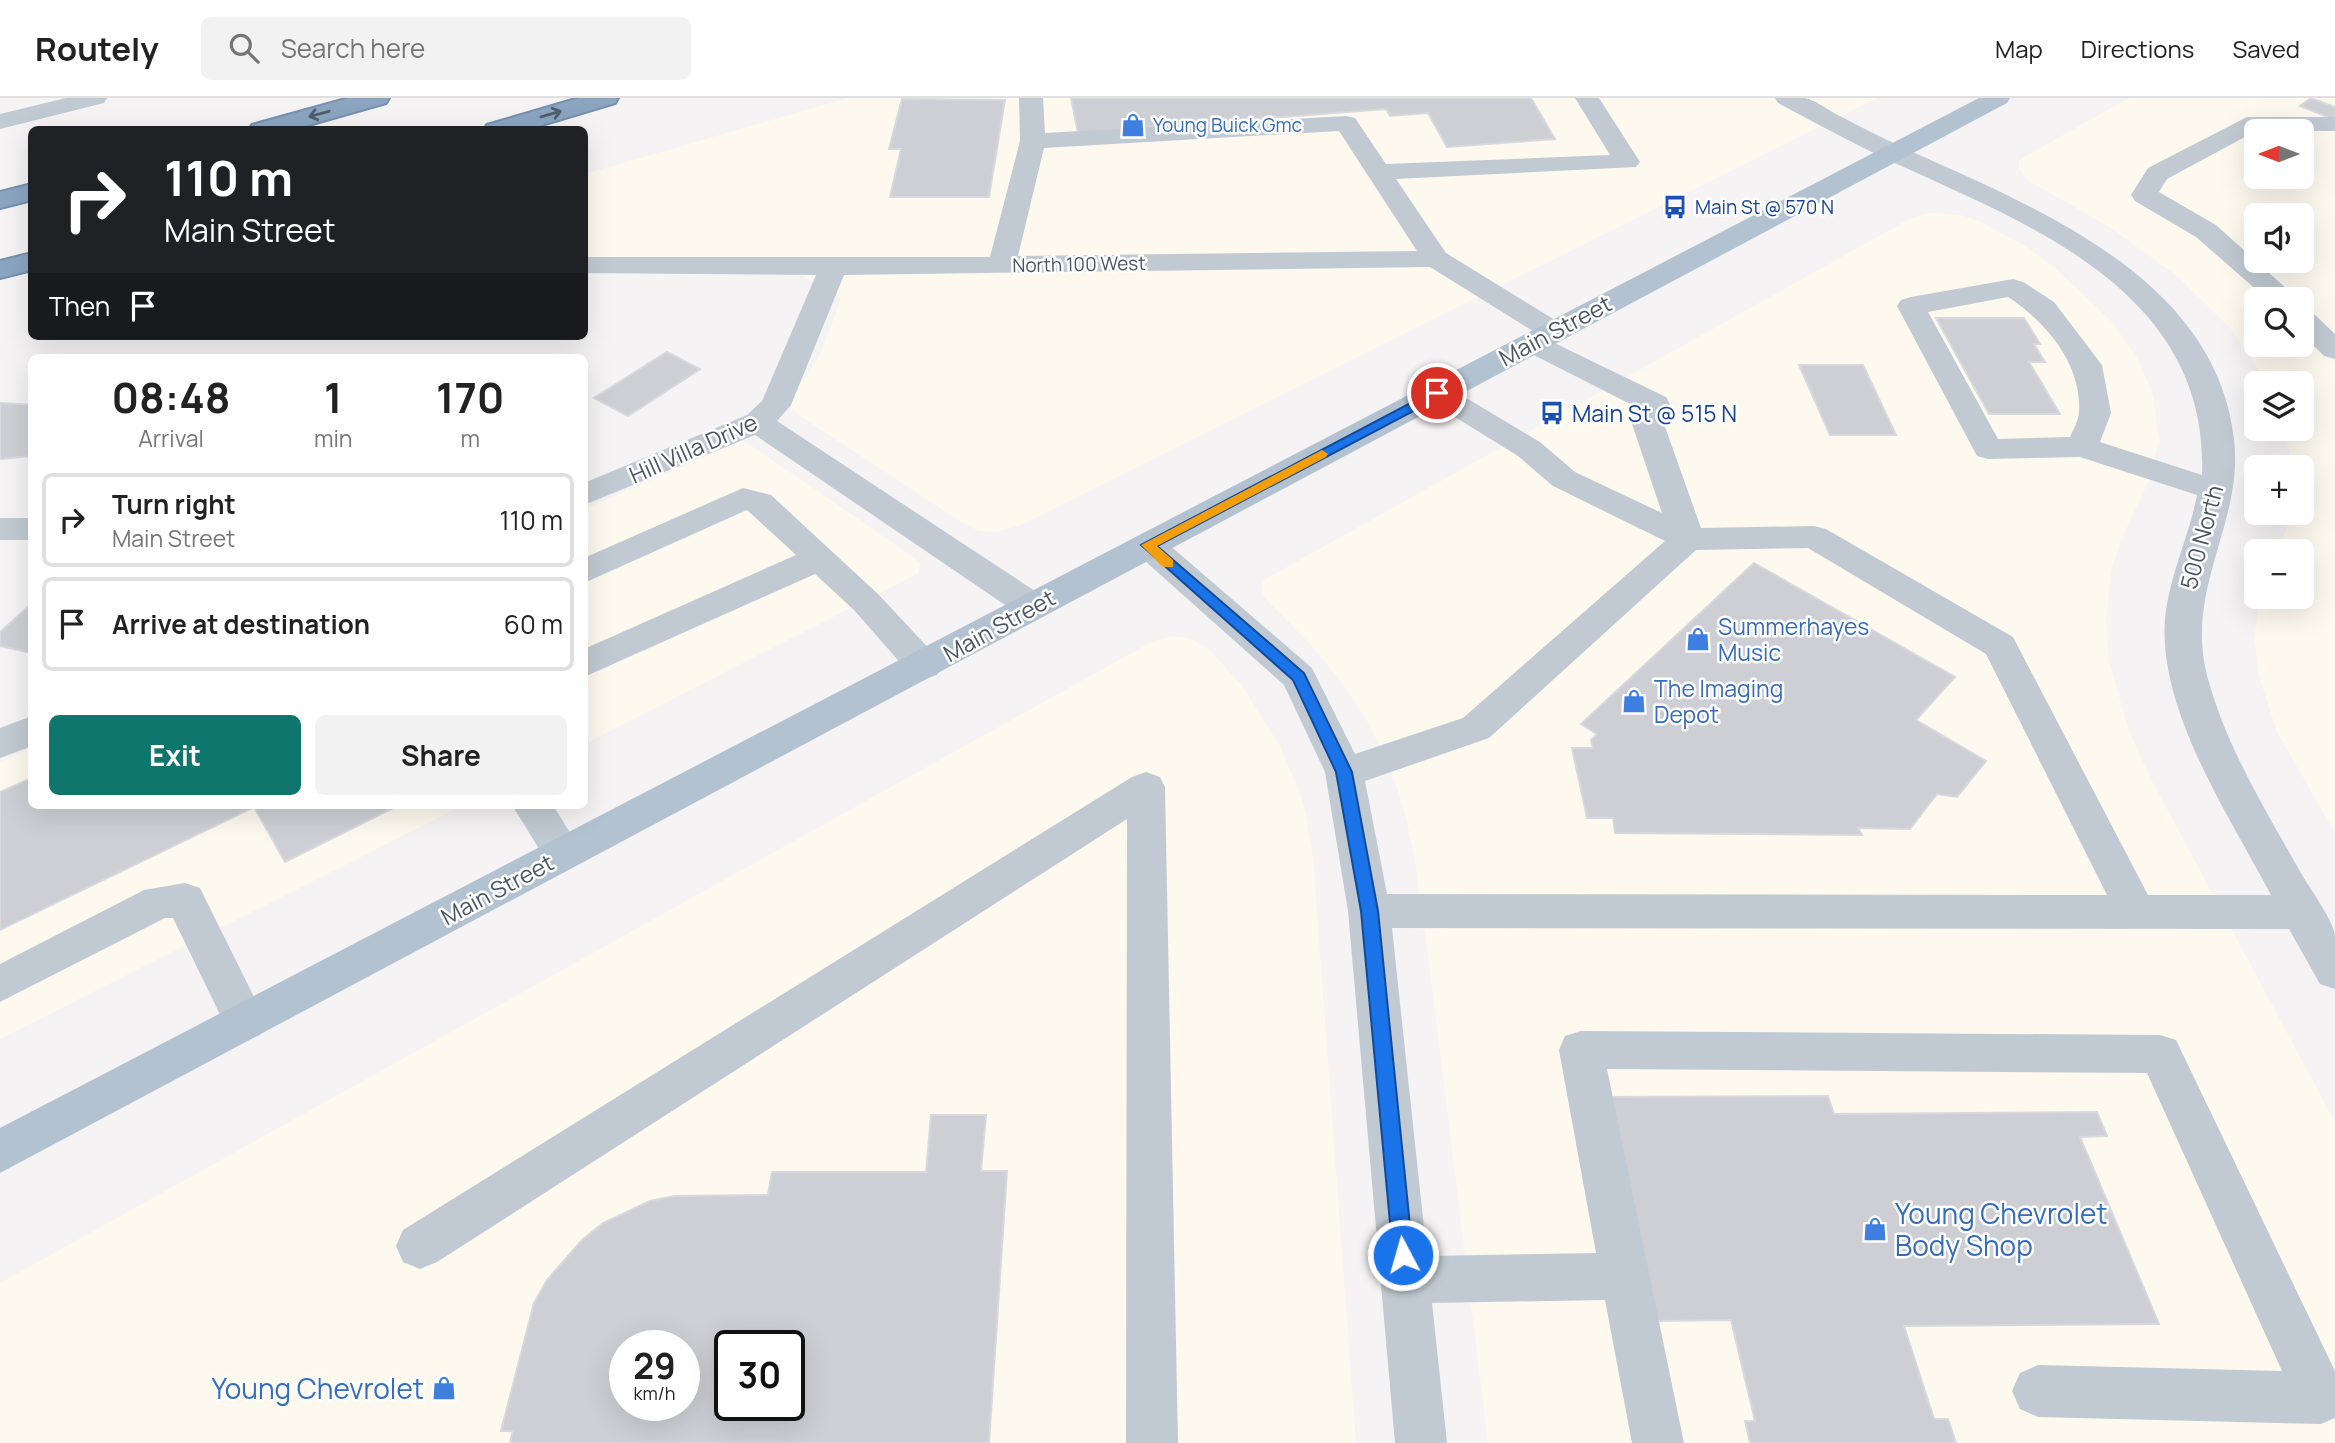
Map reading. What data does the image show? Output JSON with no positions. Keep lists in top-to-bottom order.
{
  "streets": {
    "main road": ["Main Street"],
    "street": ["North 100 West", "Hill Villa Drive", "500 North"]
  },
  "crossings": [
    ["North 100 West", "Hill Villa Drive"],
    ["Main Street", "500 North"]
  ],
  "places": {
    "shop": [
      "Young Buick Gmc",
      "Summerhayes Music",
      "The Imaging Depot",
      "Young Chevrolet Body Shop",
      "Young Chevrolet"
    ],
    "bus stop": ["Main St @ 570 N", "Main St @ 515 N"]
  },
  "north": "left",
  "page": {
    "header": "Routely",
    "search": "Search here",
    "nav": ["Map", "Directions", "Saved"],
    "map_buttons": ["+", "−"],
    "turn": ["110 m", "Main Street"],
    "then": "Then",
    "eta": [
      "08:48",
      "Arrival",
      "1",
      "min",
      "170",
      "m"
    ],
    "list": [
      {
        "name": "Turn right",
        "note": "Main Street",
        "value": "110 m"
      },
      {
        "name": "Arrive at destination",
        "value": "60 m"
      }
    ],
    "buttons": ["Exit", "Share"],
    "speed": "29 km/h",
    "limit": "30"
  }
}
